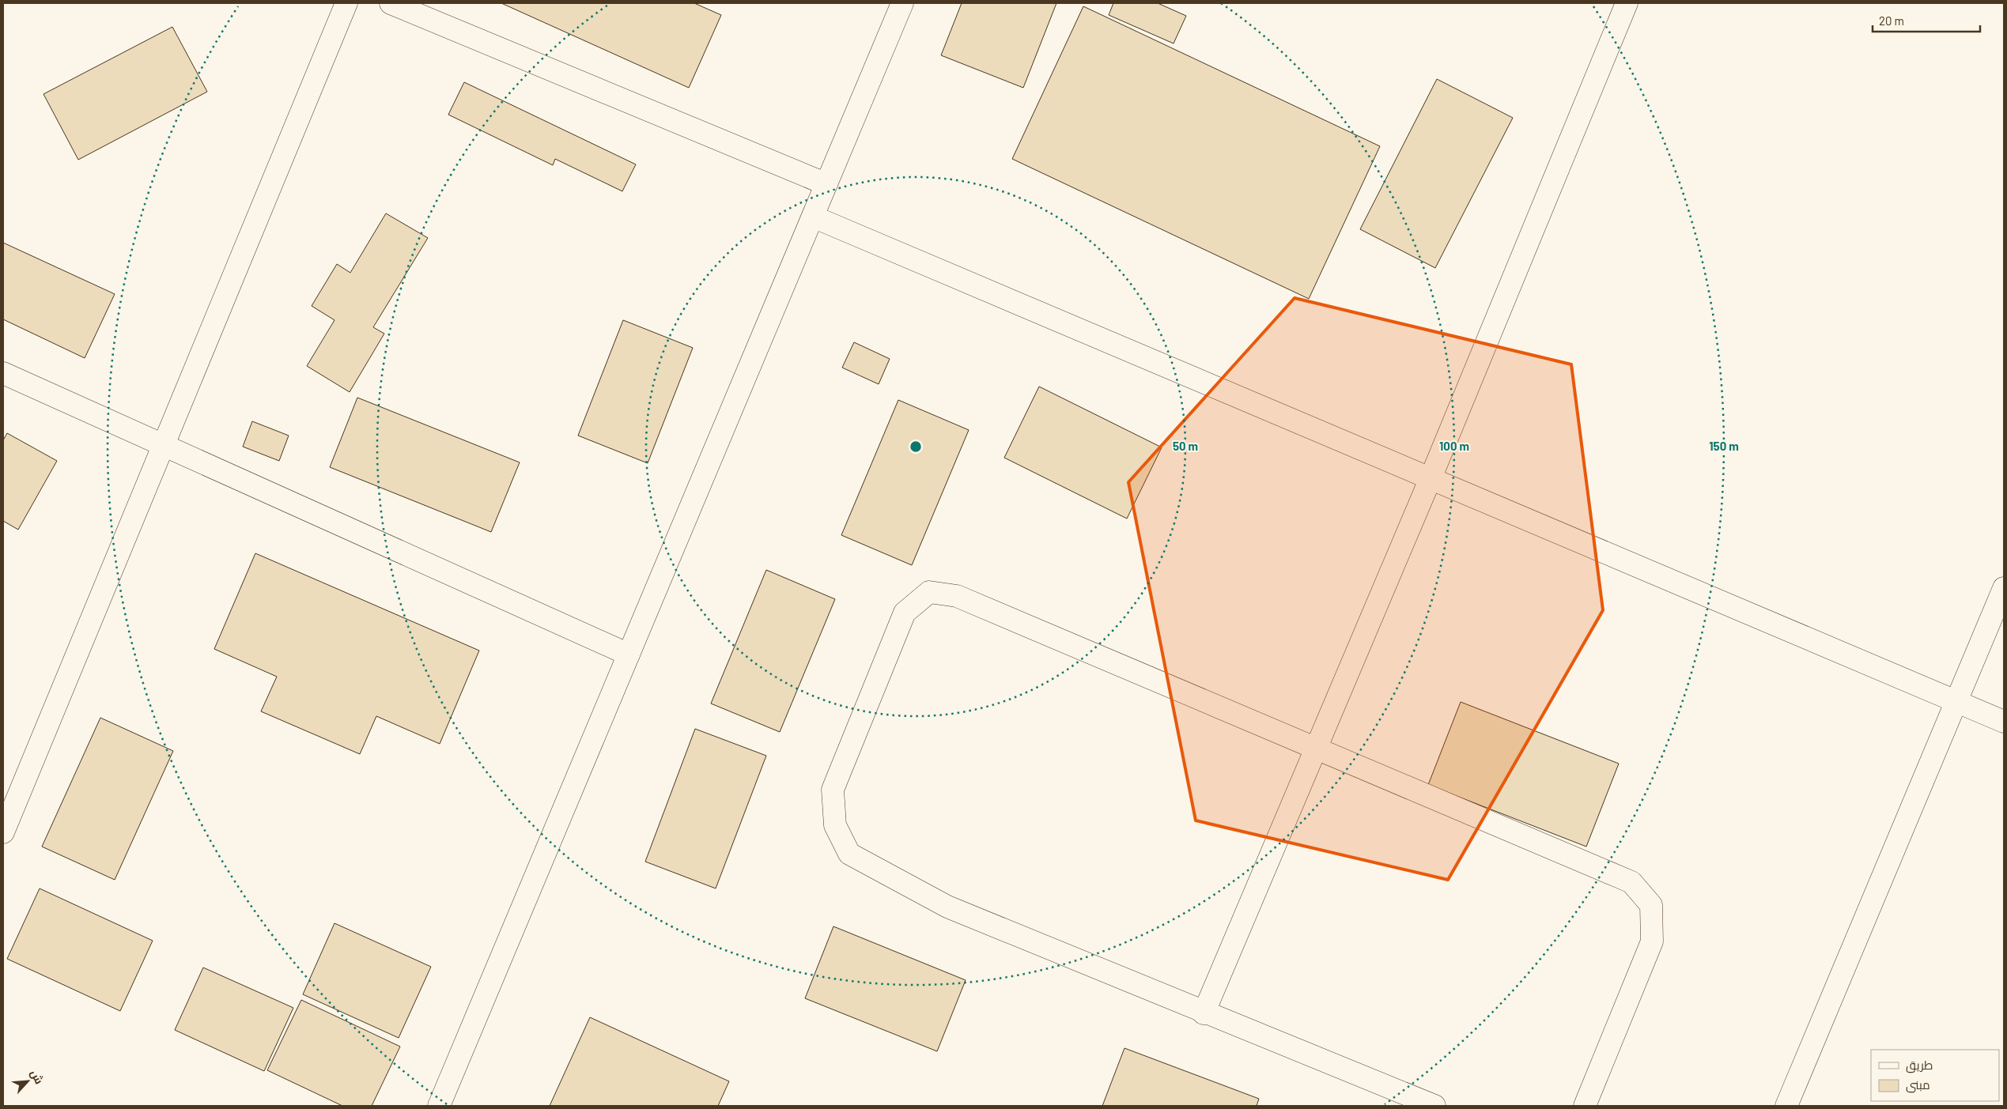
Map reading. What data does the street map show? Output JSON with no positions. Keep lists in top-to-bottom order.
{
  "legend": ["طريق", "مبنى"],
  "scale_bar": "20 m",
  "north": "top right",
  "rings": ["50 m", "100 m", "150 m"]
}
